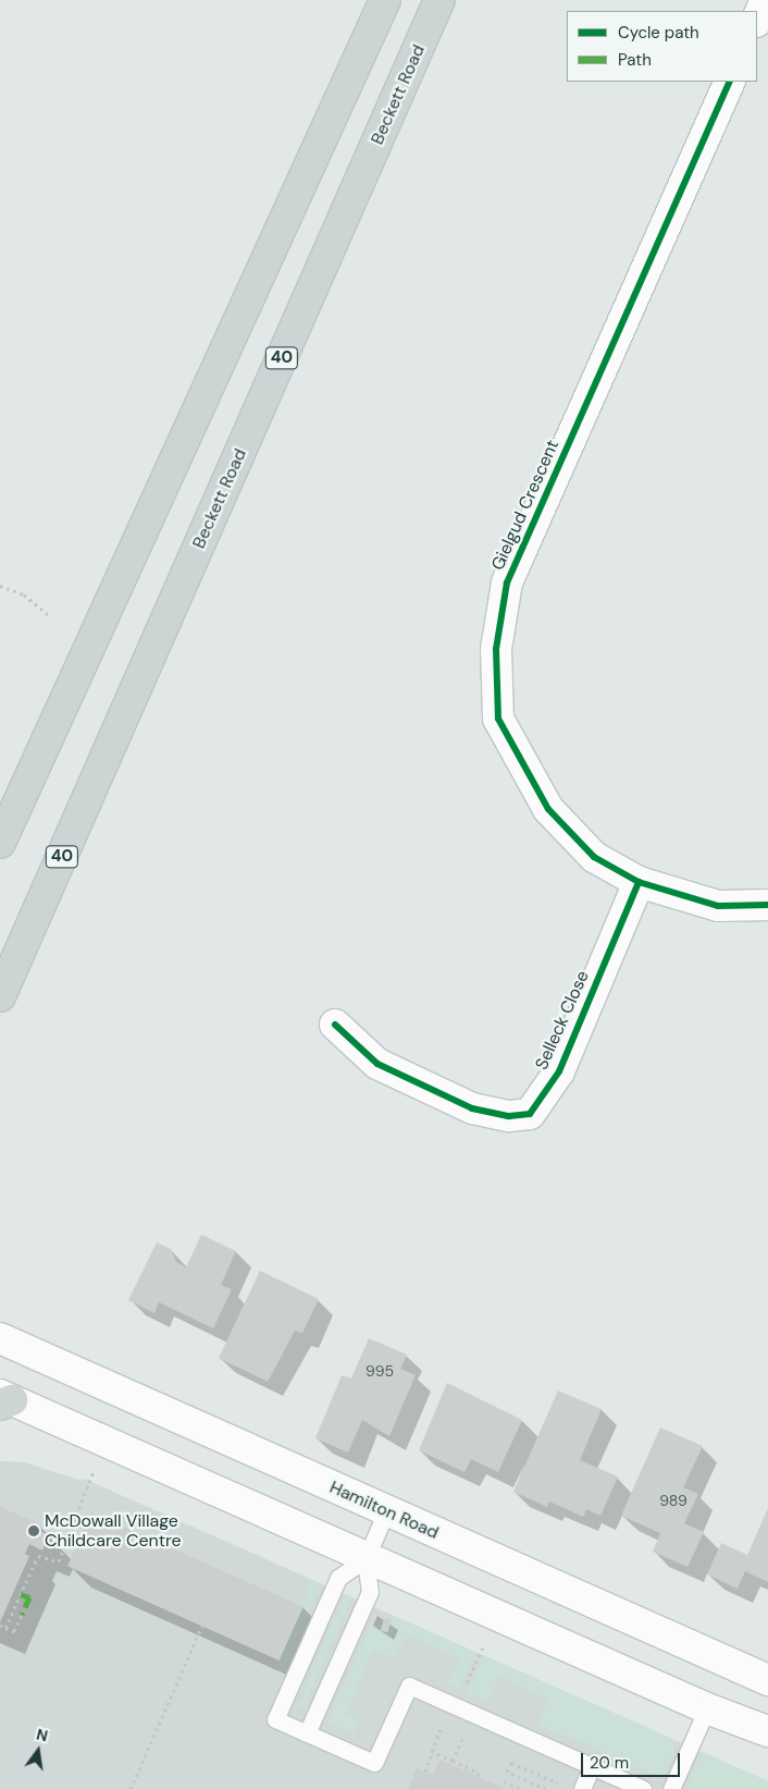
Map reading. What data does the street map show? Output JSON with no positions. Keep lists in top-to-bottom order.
{
  "streets": {
    "main road": [
      "Beckett Road",
      "40",
      "Gielgud Crescent",
      "Selleck Close",
      "Hamilton Road"
    ]
  },
  "crossings": [
    ["Gielgud Crescent", "Selleck Close"]
  ],
  "places": ["McDowall Village Childcare Centre"],
  "house_numbers": ["995", "989"],
  "legend": ["Cycle path", "Path"],
  "scale_bar": "20 m",
  "north": "top"
}
